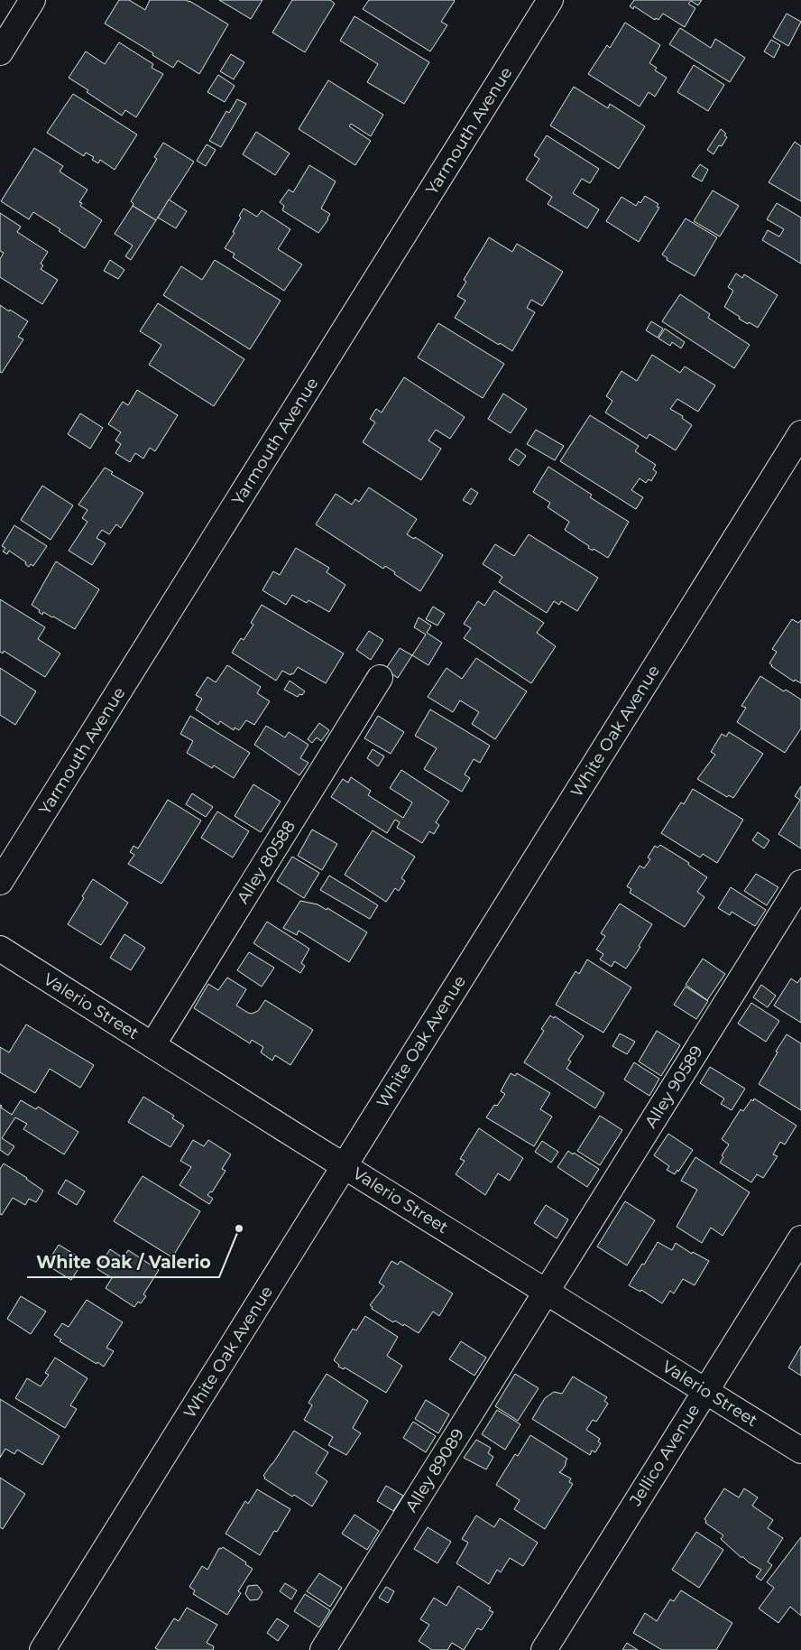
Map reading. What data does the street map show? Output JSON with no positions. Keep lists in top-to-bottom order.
{
  "streets": {
    "street": [
      "Yarmouth Avenue",
      "White Oak Avenue",
      "Alley 80588",
      "Valerio Street",
      "Alley 90589",
      "Jellico Avenue",
      "Alley 89089"
    ]
  },
  "crossings": [
    ["White Oak Avenue", "Valerio Street"],
    ["Alley 80588", "Valerio Street"],
    ["Valerio Street", "Alley 90589"],
    ["Valerio Street", "Jellico Avenue"],
    ["Valerio Street", "Alley 89089"],
    ["Alley 90589", "Alley 89089"]
  ],
  "places": ["White Oak / Valerio"]
}
